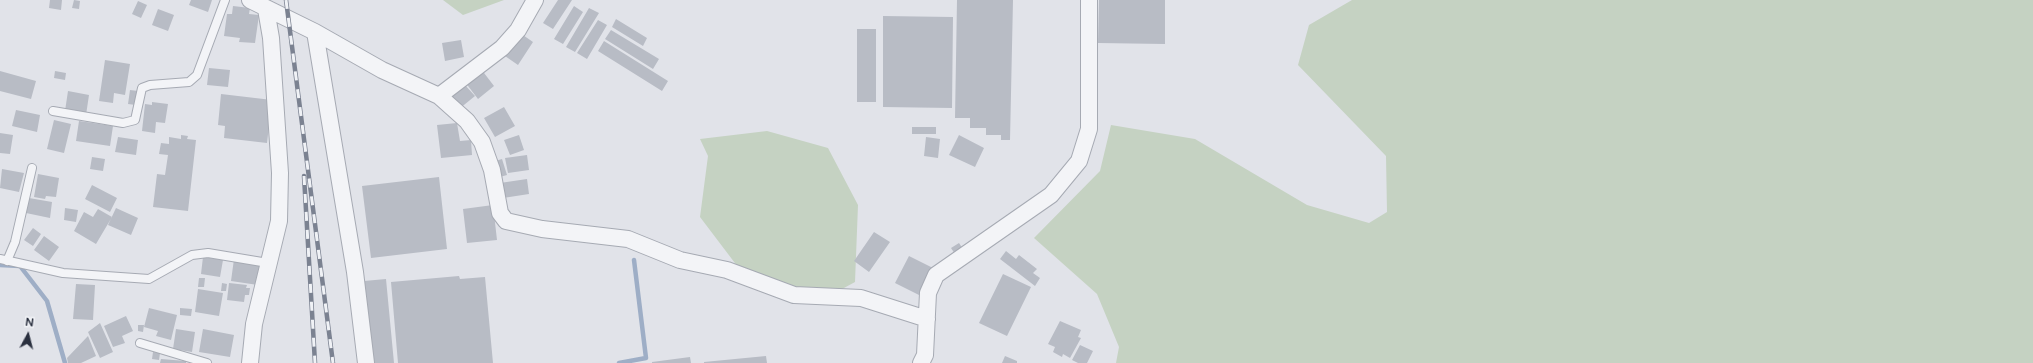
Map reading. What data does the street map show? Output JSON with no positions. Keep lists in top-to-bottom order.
{
  "north": "top"
}
